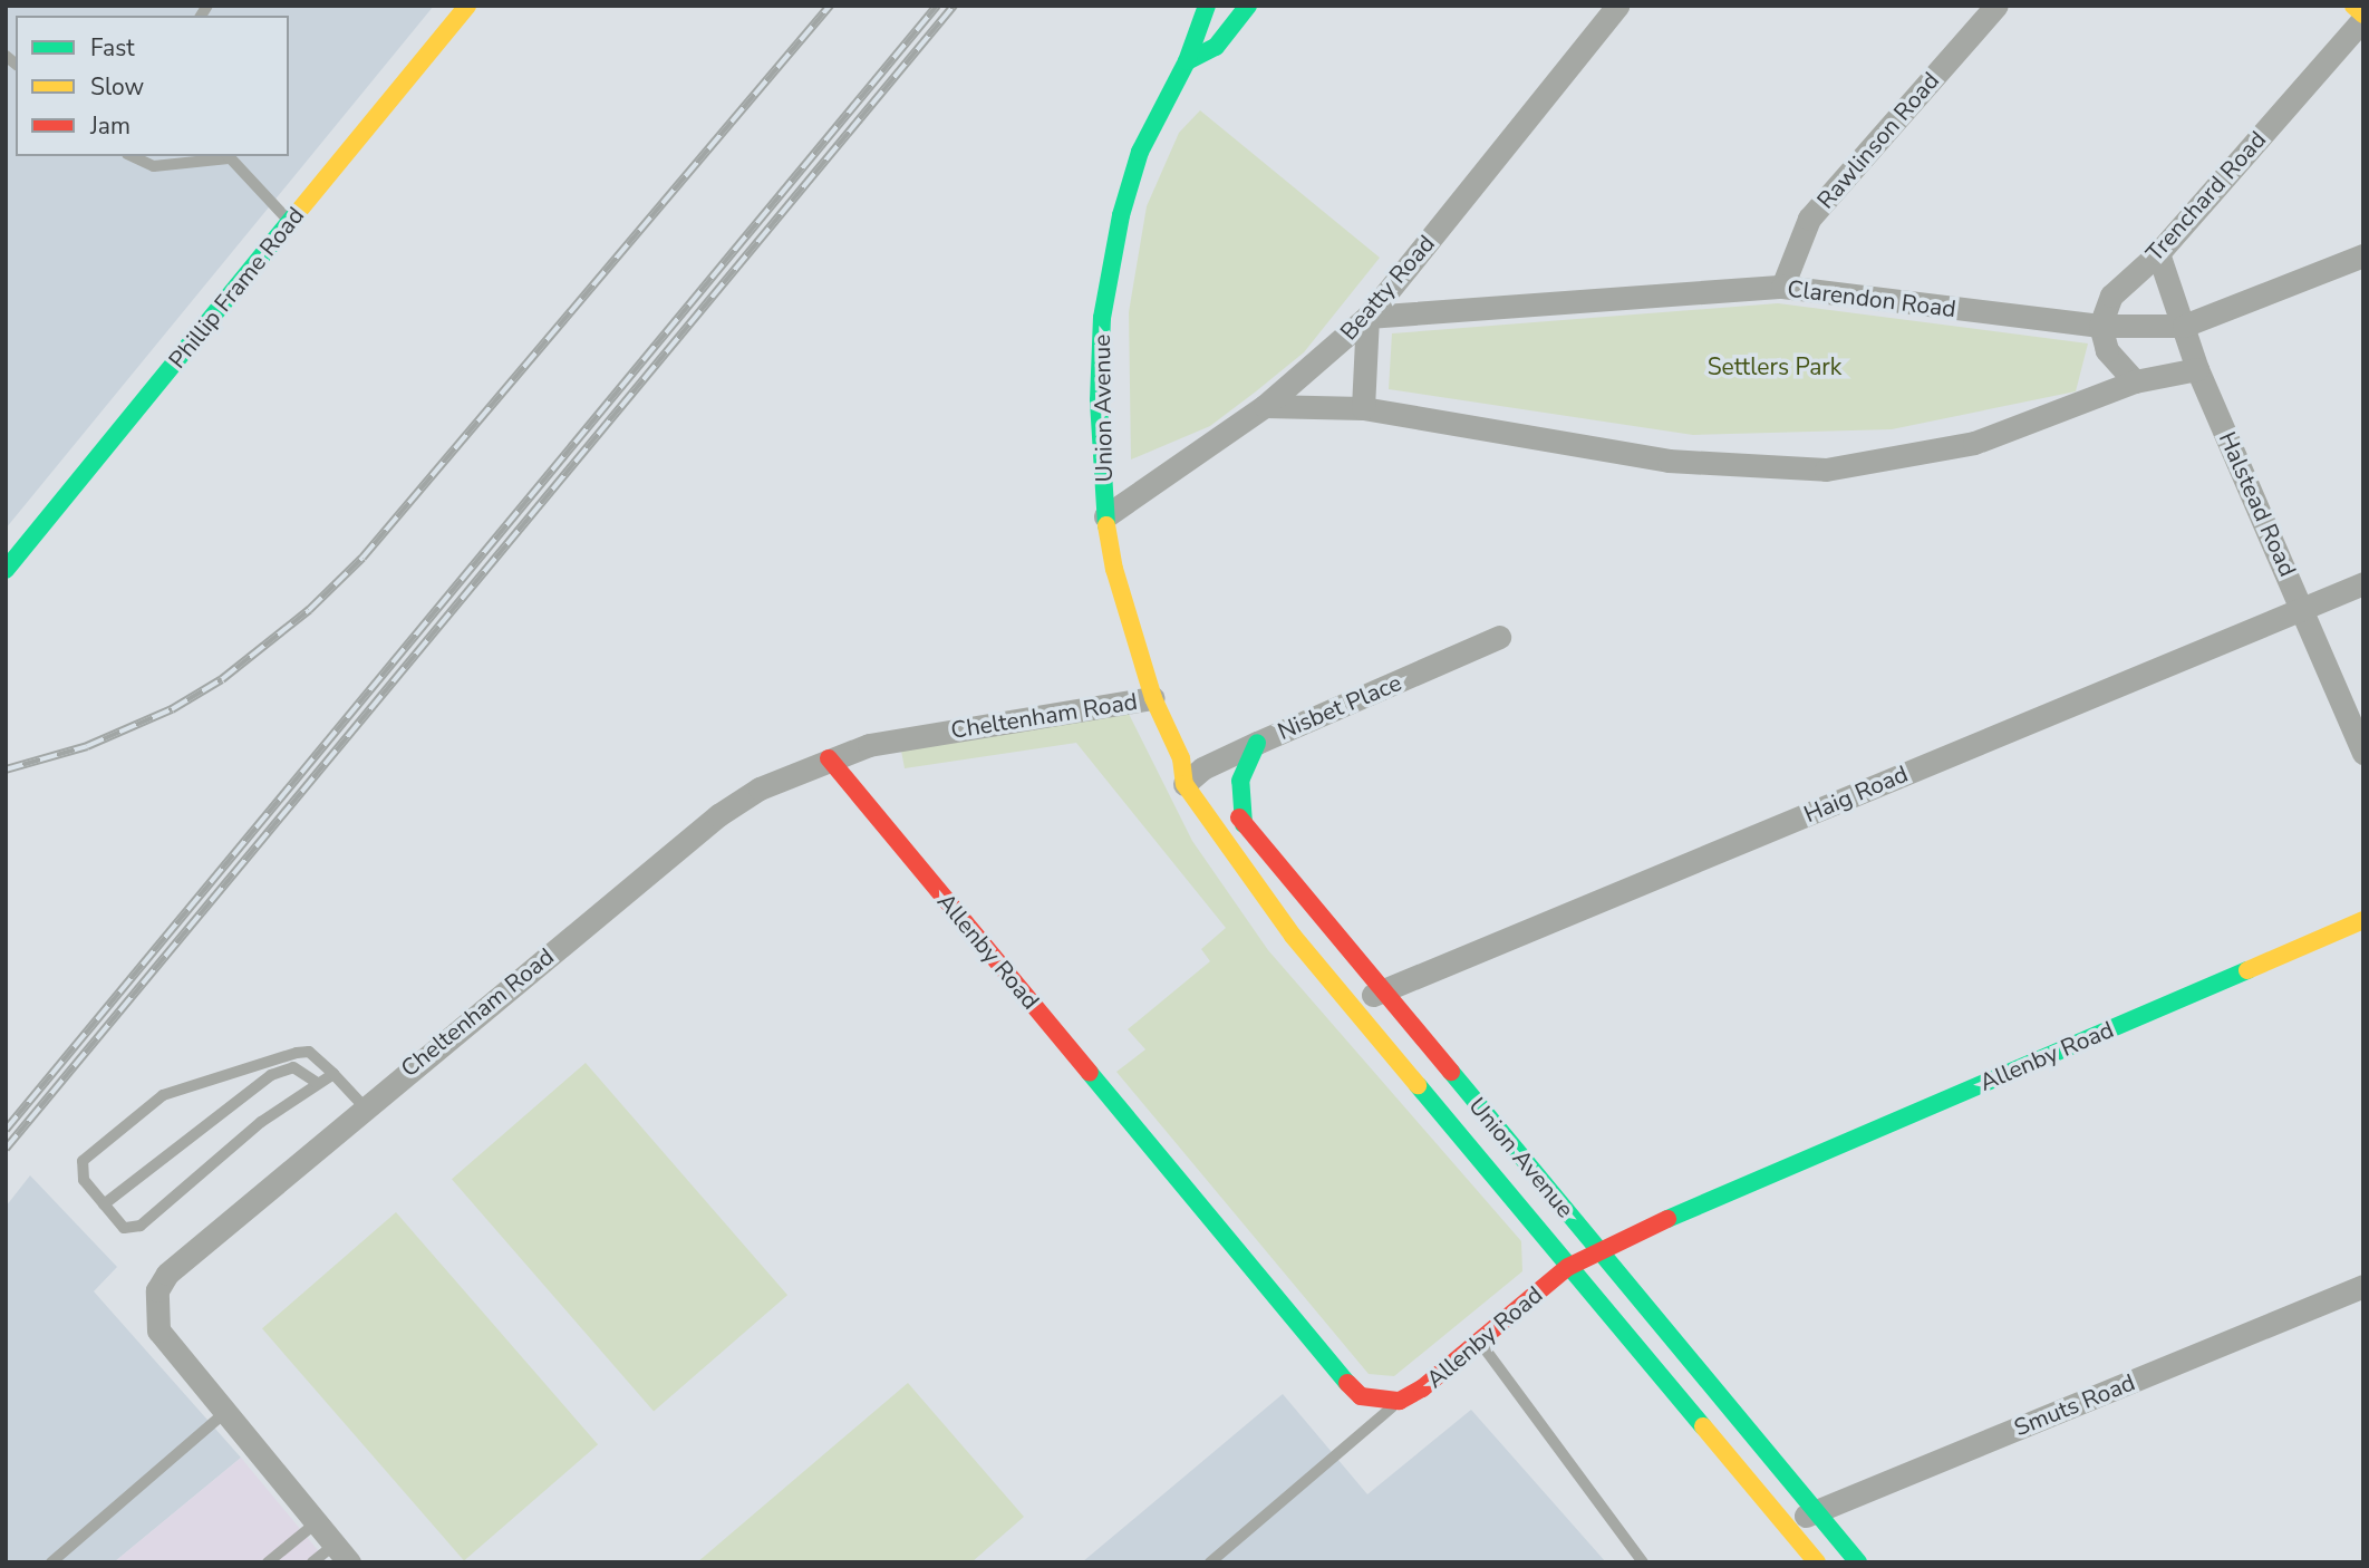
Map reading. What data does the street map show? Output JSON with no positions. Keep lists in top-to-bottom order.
{
  "streets": {
    "main road": ["Phillip Frame Road", "Union Avenue", "Allenby Road"],
    "street": [
      "Rawlinson Road",
      "Trenchard Road",
      "Beatty Road",
      "Clarendon Road",
      "Halstead Road",
      "Nisbet Place",
      "Cheltenham Road",
      "Haig Road",
      "Smuts Road"
    ]
  },
  "crossings": [
    ["Rawlinson Road", "Clarendon Road"],
    ["Trenchard Road", "Clarendon Road"],
    ["Trenchard Road", "Halstead Road"],
    ["Beatty Road", "Clarendon Road"],
    ["Beatty Road", "Union Avenue"],
    ["Clarendon Road", "Halstead Road"],
    ["Union Avenue", "Nisbet Place"],
    ["Union Avenue", "Cheltenham Road"],
    ["Union Avenue", "Haig Road"],
    ["Union Avenue", "Allenby Road"],
    ["Union Avenue", "Smuts Road"],
    ["Halstead Road", "Haig Road"],
    ["Cheltenham Road", "Allenby Road"]
  ],
  "parks": ["Settlers Park"],
  "legend": ["Fast", "Slow", "Jam"]
}
